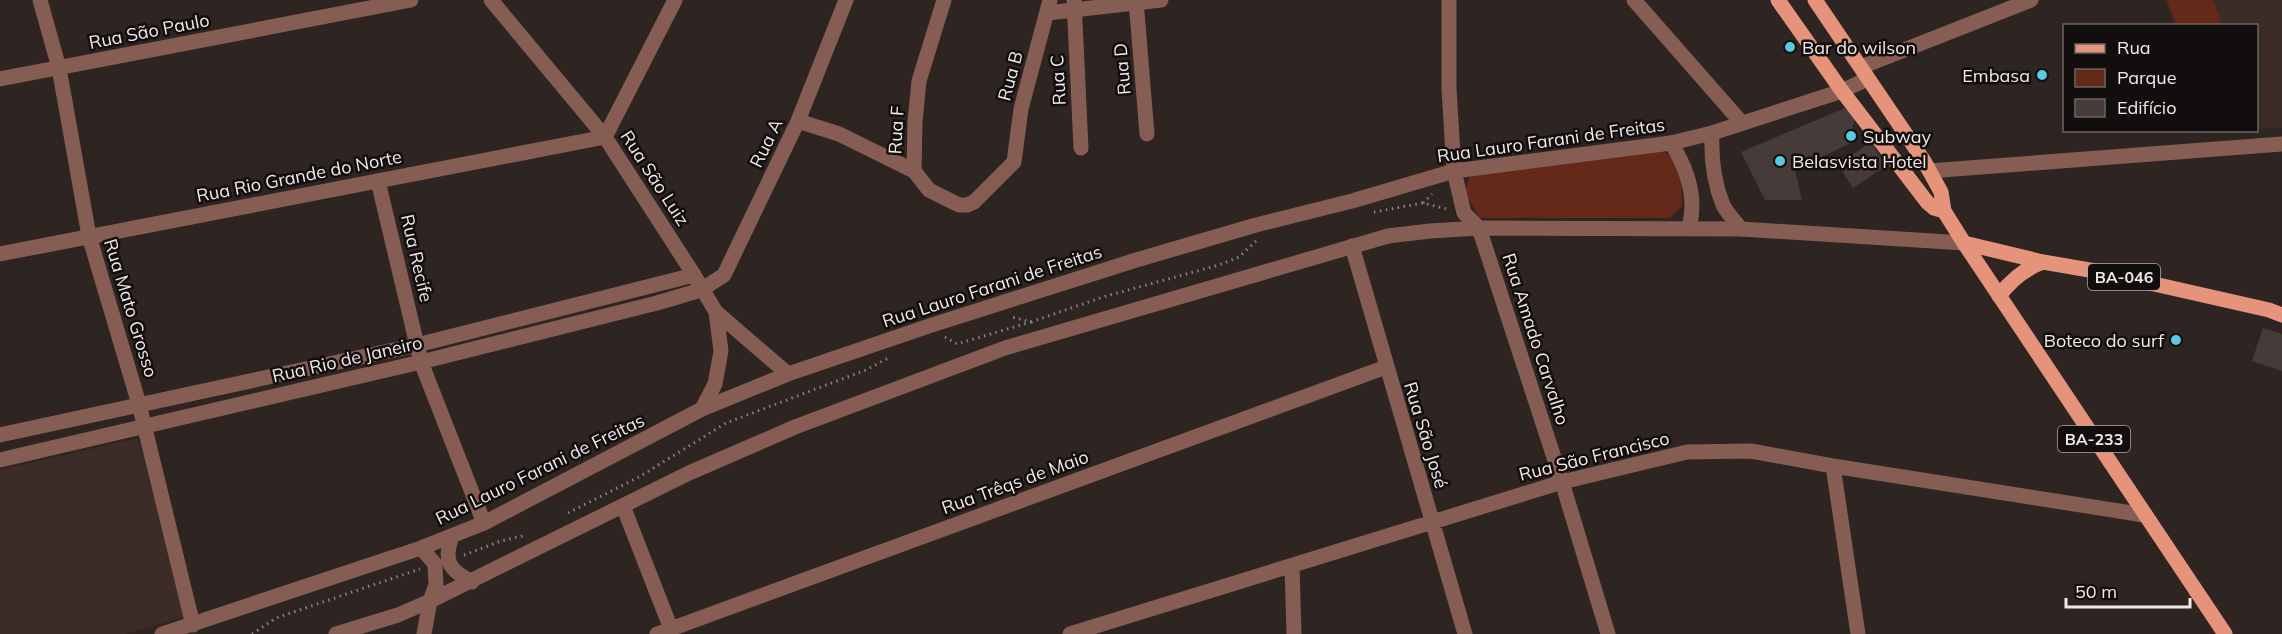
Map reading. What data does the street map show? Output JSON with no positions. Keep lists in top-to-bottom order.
{
  "streets": {
    "main road": ["BA-046", "BA-233"],
    "street": [
      "Rua São Paulo",
      "Rua D",
      "Rua B",
      "Rua C",
      "Rua F",
      "Rua Lauro Farani de Freitas",
      "Rua A",
      "Rua Rio Grande do Norte",
      "Rua São Luiz",
      "Rua Recife",
      "Rua Mato Grosso",
      "Rua Amado Carvalho",
      "Rua Rio de Janeiro",
      "Rua São José",
      "Rua São Francisco",
      "Rua Trêqs de Maio"
    ]
  },
  "crossings": [
    ["Rua São Paulo", "Rua Mato Grosso"],
    ["Rua B", "Rua F"],
    ["Rua Lauro Farani de Freitas", "Rua São Luiz"],
    ["Rua Lauro Farani de Freitas", "Rua Recife"],
    ["Rua Lauro Farani de Freitas", "Rua Mato Grosso"],
    ["Rua Lauro Farani de Freitas", "BA-233"],
    ["Rua A", "Rua São Luiz"],
    ["Rua A", "Rua Rio de Janeiro"],
    ["Rua Rio Grande do Norte", "Rua São Luiz"],
    ["Rua Rio Grande do Norte", "Rua Recife"],
    ["Rua Rio Grande do Norte", "Rua Mato Grosso"],
    ["Rua São Luiz", "Rua Rio de Janeiro"],
    ["Rua Recife", "Rua Rio de Janeiro"],
    ["BA-046", "BA-233"],
    ["Rua Mato Grosso", "Rua Rio de Janeiro"],
    ["Rua Amado Carvalho", "Rua São Francisco"],
    ["Rua São José", "Rua São Francisco"],
    ["Rua São José", "Rua Trêqs de Maio"],
    ["BA-233", "Rua São Francisco"]
  ],
  "places": [
    "Bar do wilson",
    "Embasa",
    "Subway",
    "Belasvista Hotel",
    "Boteco do surf"
  ],
  "legend": ["Rua", "Parque", "Edifício"],
  "scale_bar": "50 m"
}
